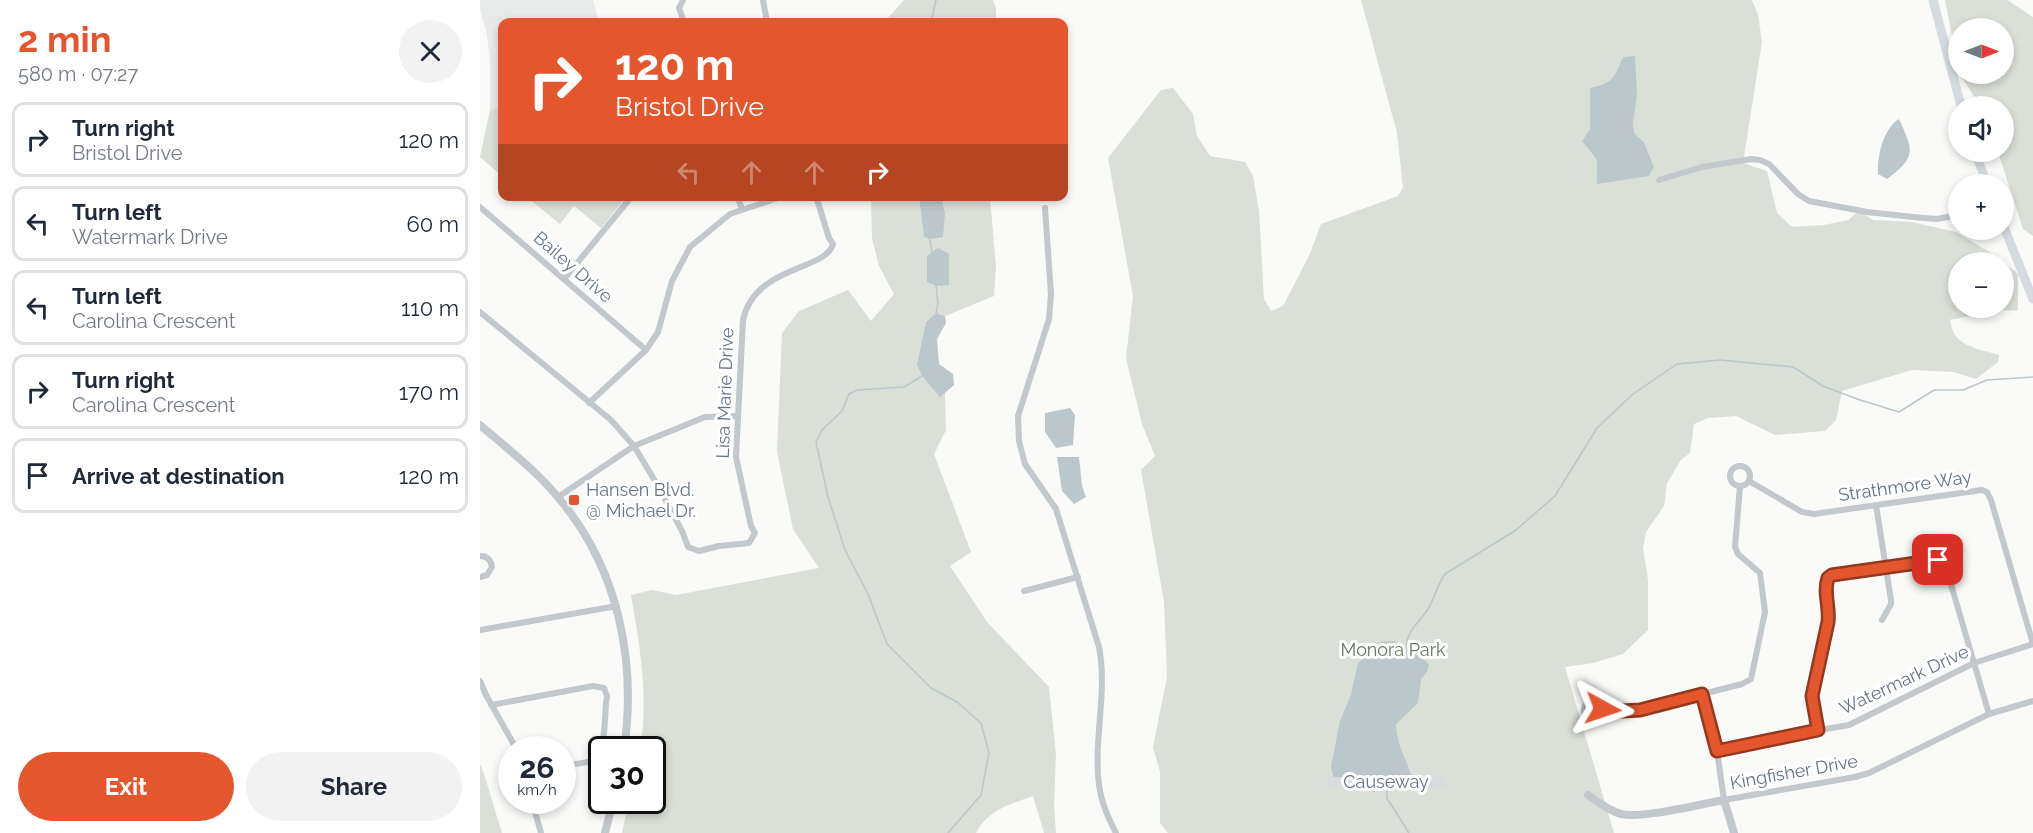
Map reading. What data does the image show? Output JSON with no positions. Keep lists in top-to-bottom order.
{
  "streets": {
    "highway": ["Causeway"],
    "street": [
      "Bailey Drive",
      "Lisa Marie Drive",
      "Strathmore Way",
      "Watermark Drive",
      "Kingfisher Drive"
    ]
  },
  "crossings": [
    ["Strathmore Way", "Watermark Drive"]
  ],
  "parks": ["Monora Park"],
  "places": {
    "transit": ["Hansen Blvd. @ Michael Dr."]
  },
  "north": "right",
  "page": {
    "heading": ["2 min", "580 m · 07:27"],
    "map_buttons": ["+", "−"],
    "turn": ["120 m", "Bristol Drive"],
    "list": [
      {
        "name": "Turn right",
        "note": "Bristol Drive",
        "value": "120 m"
      },
      {
        "name": "Turn left",
        "note": "Watermark Drive",
        "value": "60 m"
      },
      {
        "name": "Turn left",
        "note": "Carolina Crescent",
        "value": "110 m"
      },
      {
        "name": "Turn right",
        "note": "Carolina Crescent",
        "value": "170 m"
      },
      {
        "name": "Arrive at destination",
        "value": "120 m"
      }
    ],
    "speed": "26 km/h",
    "limit": "30",
    "buttons": ["Exit", "Share"]
  }
}
